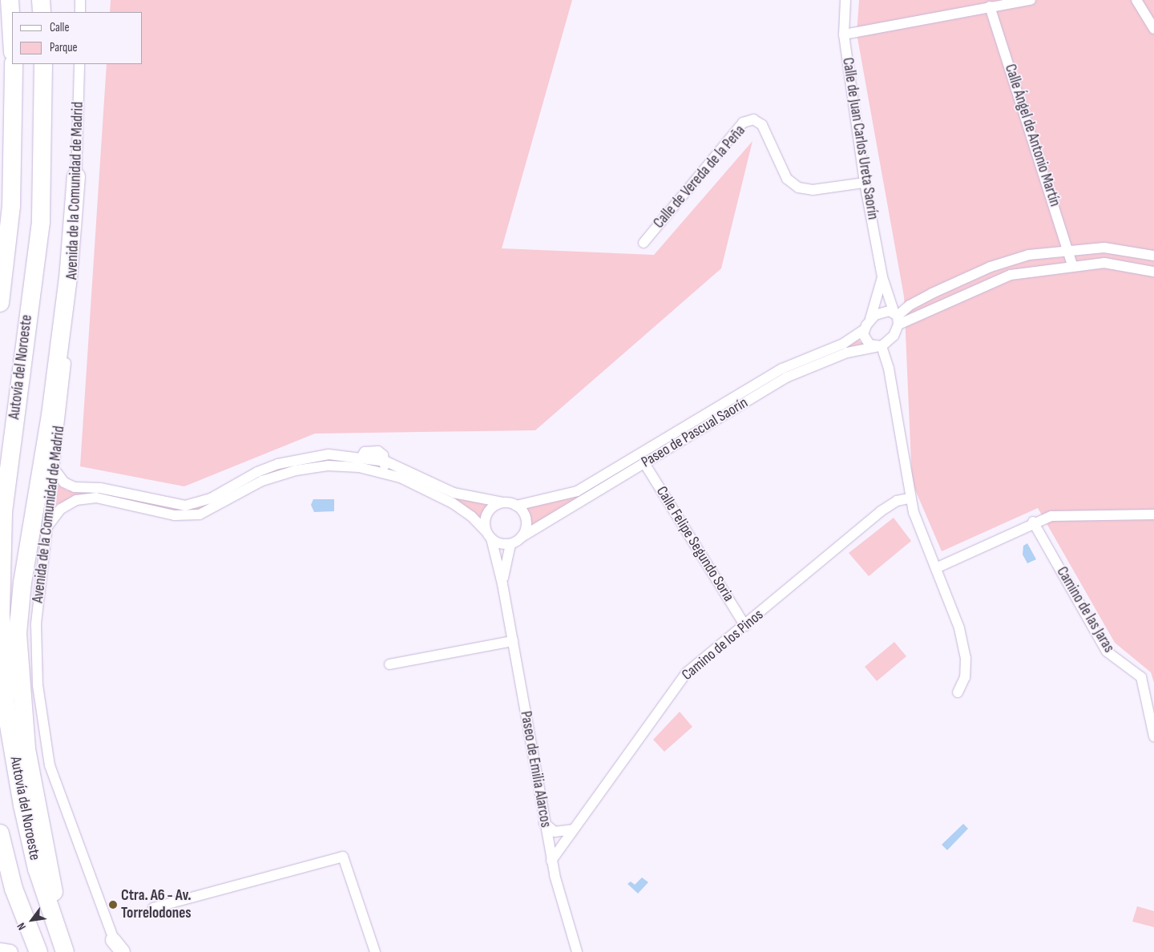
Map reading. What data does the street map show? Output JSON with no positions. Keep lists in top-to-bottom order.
{
  "streets": {
    "highway": ["Autovía del Noroeste"],
    "street": [
      "Calle Ángel de Antonio Martín",
      "Calle de Juan Carlos Ureta Saorín",
      "Calle de Vereda de la Peña",
      "Avenida de la Comunidad de Madrid",
      "Paseo de Pascual Saorín",
      "Calle Felipe Segundo Soria",
      "Camino de las Jaras",
      "Camino de los Pinos",
      "Paseo de Emilia Alarcos"
    ]
  },
  "crossings": [
    ["Calle de Juan Carlos Ureta Saorín", "Calle de Vereda de la Peña"],
    ["Calle de Juan Carlos Ureta Saorín", "Paseo de Pascual Saorín"],
    ["Paseo de Pascual Saorín", "Calle Felipe Segundo Soria"],
    ["Paseo de Pascual Saorín", "Paseo de Emilia Alarcos"],
    ["Calle Felipe Segundo Soria", "Camino de los Pinos"],
    ["Camino de los Pinos", "Paseo de Emilia Alarcos"]
  ],
  "places": ["Ctra. A6 - Av. Torrelodones"],
  "legend": ["Calle", "Parque"],
  "north": "bottom left"
}
